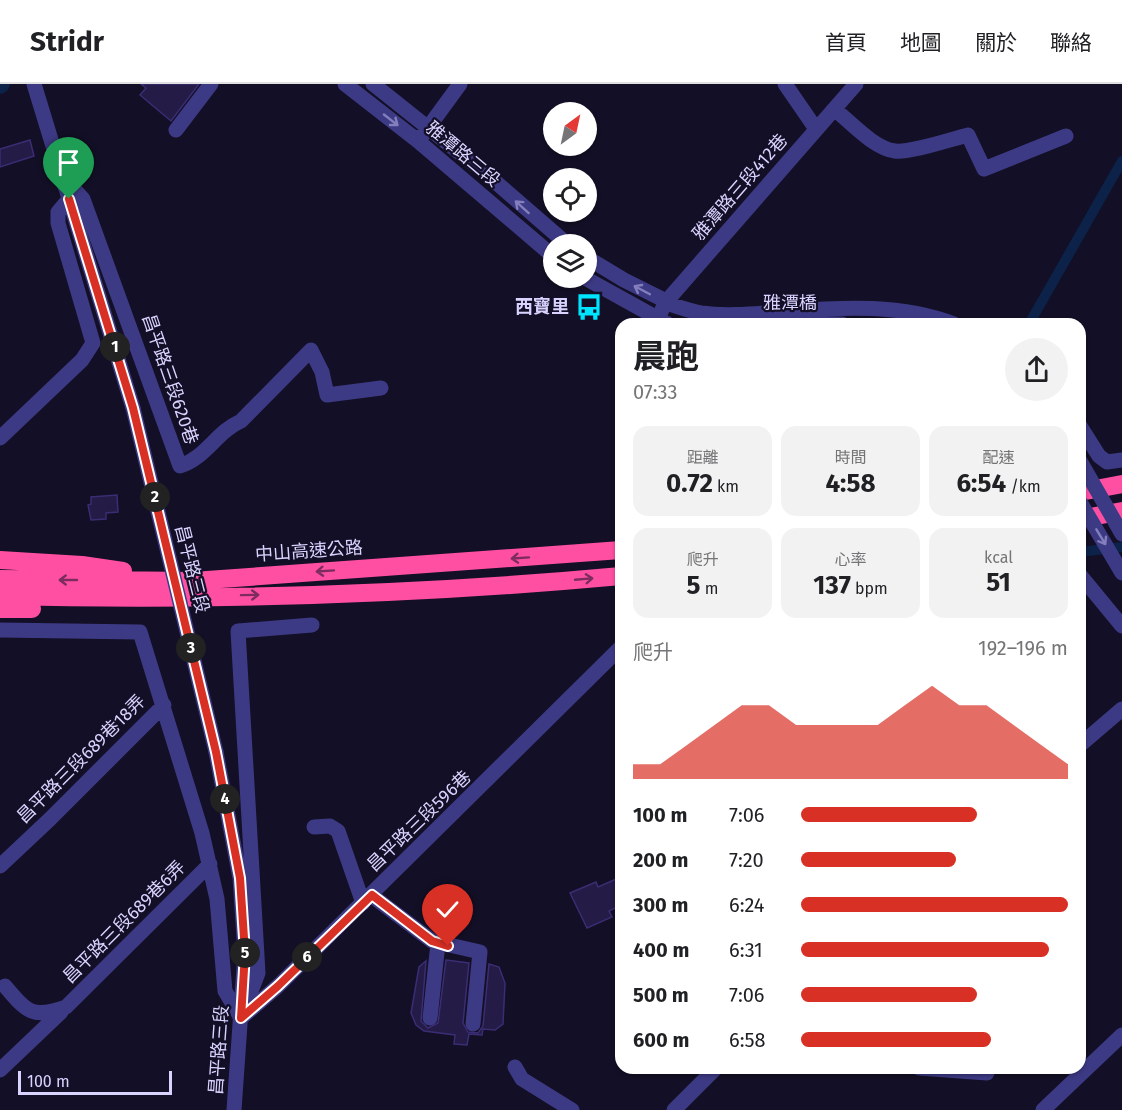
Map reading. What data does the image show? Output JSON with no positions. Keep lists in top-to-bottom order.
{
  "streets": {
    "highway": ["中山高速公路"],
    "street": [
      "雅潭路三段",
      "雅潭路三段412巷",
      "雅潭橋",
      "昌平路三段620巷",
      "昌平路三段",
      "昌平路三段689巷18弄",
      "昌平路三段596巷",
      "昌平路三段689巷6弄"
    ]
  },
  "crossings": [
    ["雅潭路三段412巷", "雅潭橋"],
    ["昌平路三段620巷", "昌平路三段"],
    ["昌平路三段", "昌平路三段596巷"]
  ],
  "places": {
    "bus stop": ["西寶里"]
  },
  "scale_bar": "100 m",
  "north": "top right",
  "page": {
    "header": "Stridr",
    "nav": [
      "首頁",
      "地圖",
      "關於",
      "聯絡"
    ],
    "heading": ["晨跑", "07:33"],
    "pins": [
      "1",
      "2",
      "3",
      "4",
      "5",
      "6"
    ],
    "stats": [
      ["距離", "0.72 km"],
      ["時間", "4:58"],
      ["配速", "6:54 /km"],
      ["爬升", "5 m"],
      ["心率", "137 bpm"],
      ["kcal", "51"]
    ],
    "chart": ["爬升", "192–196 m"],
    "list": [
      {
        "name": "100 m",
        "note": "7:06"
      },
      {
        "name": "200 m",
        "note": "7:20"
      },
      {
        "name": "300 m",
        "note": "6:24"
      },
      {
        "name": "400 m",
        "note": "6:31"
      },
      {
        "name": "500 m",
        "note": "7:06"
      },
      {
        "name": "600 m",
        "note": "6:58"
      }
    ],
    "scale": "100 m"
  }
}
